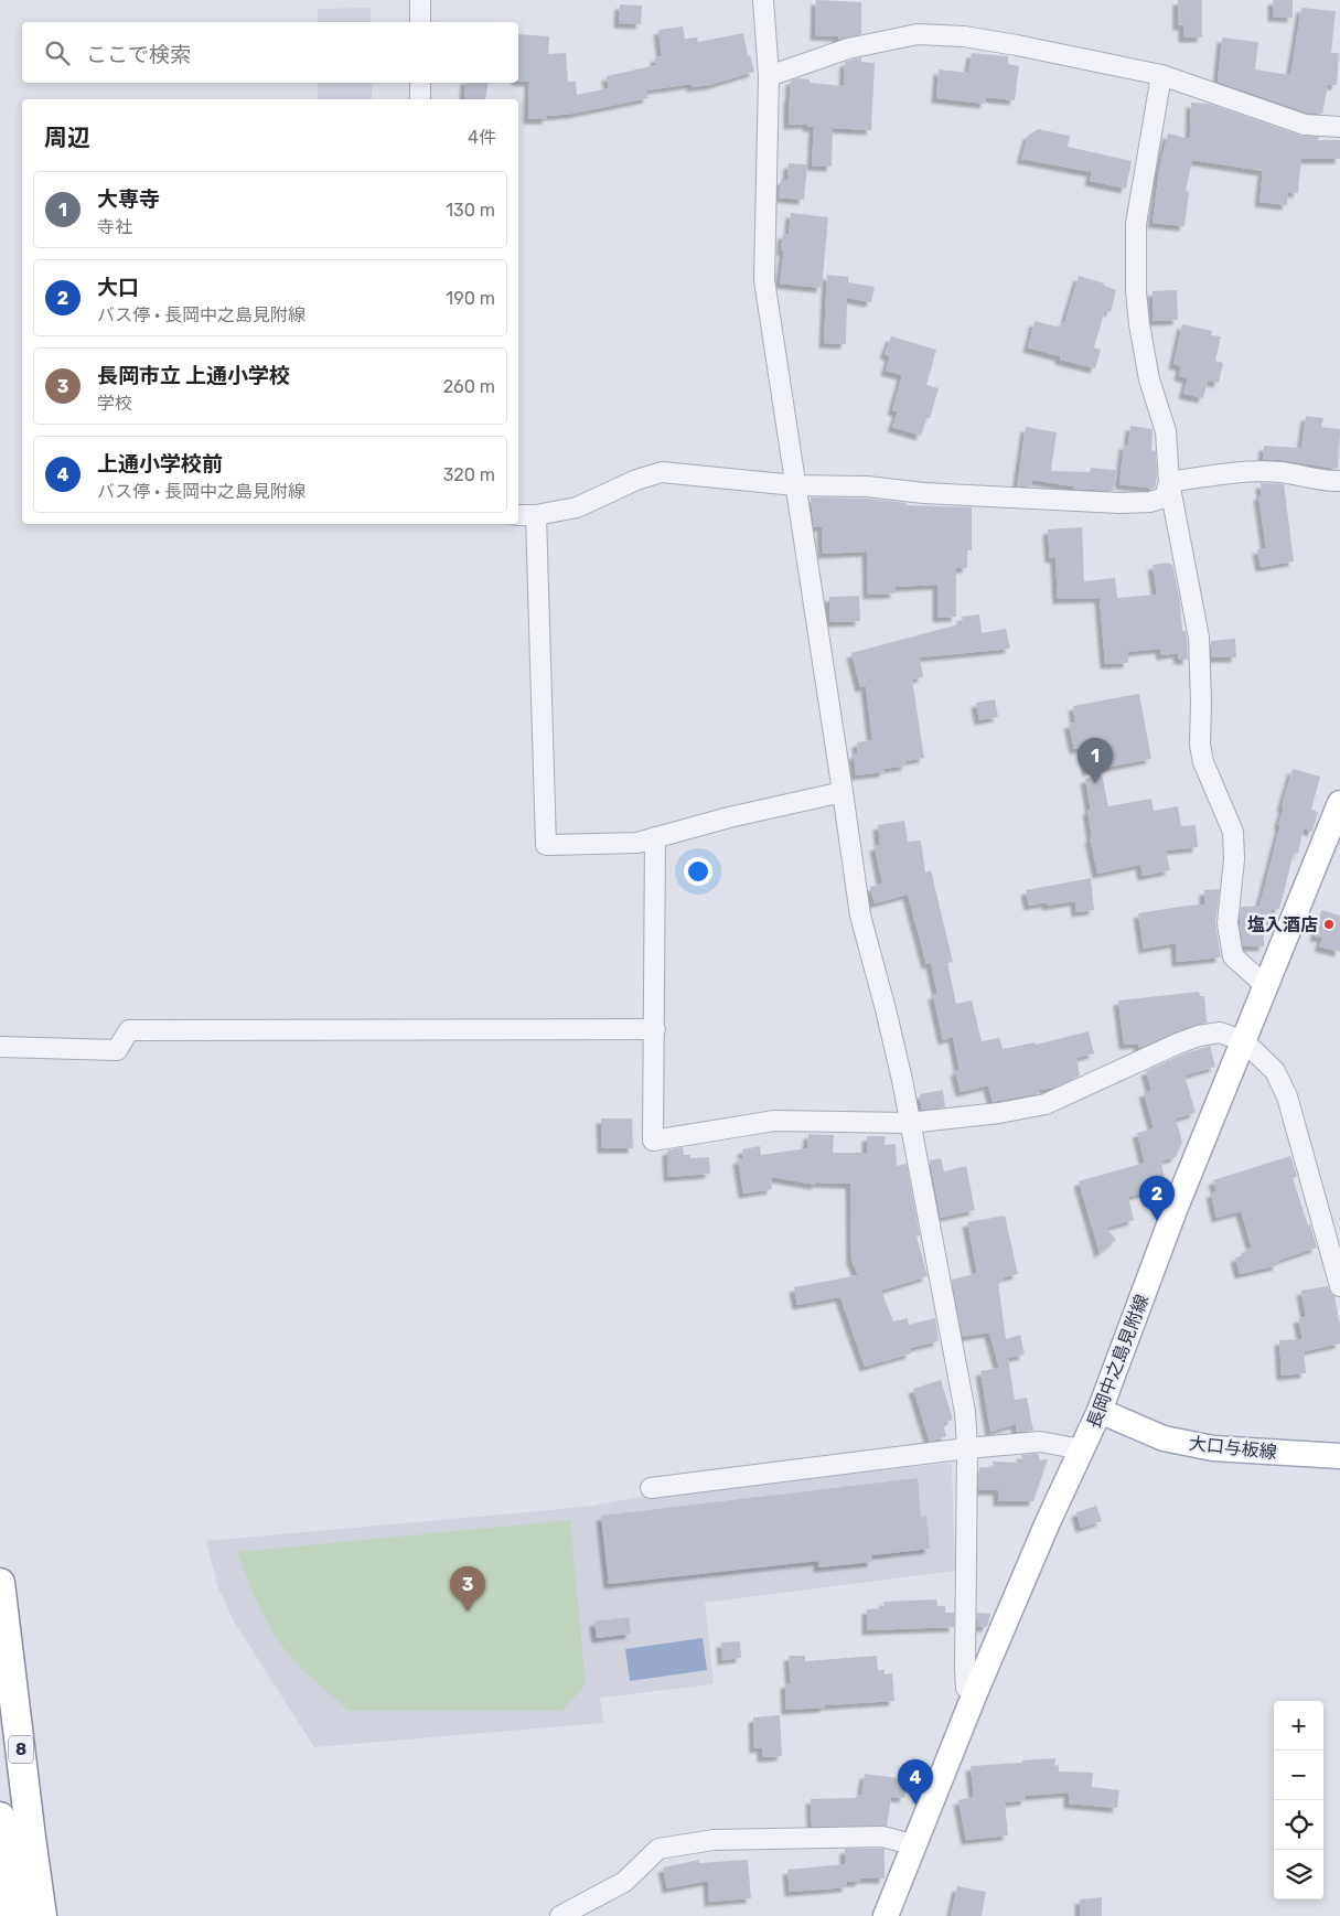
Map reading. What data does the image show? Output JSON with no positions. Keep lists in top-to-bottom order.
{
  "streets": {
    "highway": ["8"],
    "main road": ["長岡中之島見附線", "大口与板線"]
  },
  "crossings": [
    ["長岡中之島見附線", "大口与板線"]
  ],
  "places": ["塩入酒店"],
  "page": {
    "search": "ここで検索",
    "heading": ["周辺", "4件"],
    "list": [
      {
        "mark": "1",
        "name": "大専寺",
        "note": "寺社",
        "value": "130 m"
      },
      {
        "mark": "2",
        "name": "大口",
        "note": "バス停 · 長岡中之島見附線",
        "value": "190 m"
      },
      {
        "mark": "3",
        "name": "長岡市立 上通小学校",
        "note": "学校",
        "value": "260 m"
      },
      {
        "mark": "4",
        "name": "上通小学校前",
        "note": "バス停 · 長岡中之島見附線",
        "value": "320 m"
      }
    ],
    "pins": [
      "1",
      "2",
      "3",
      "4"
    ],
    "map_buttons": ["+", "−"]
  }
}
